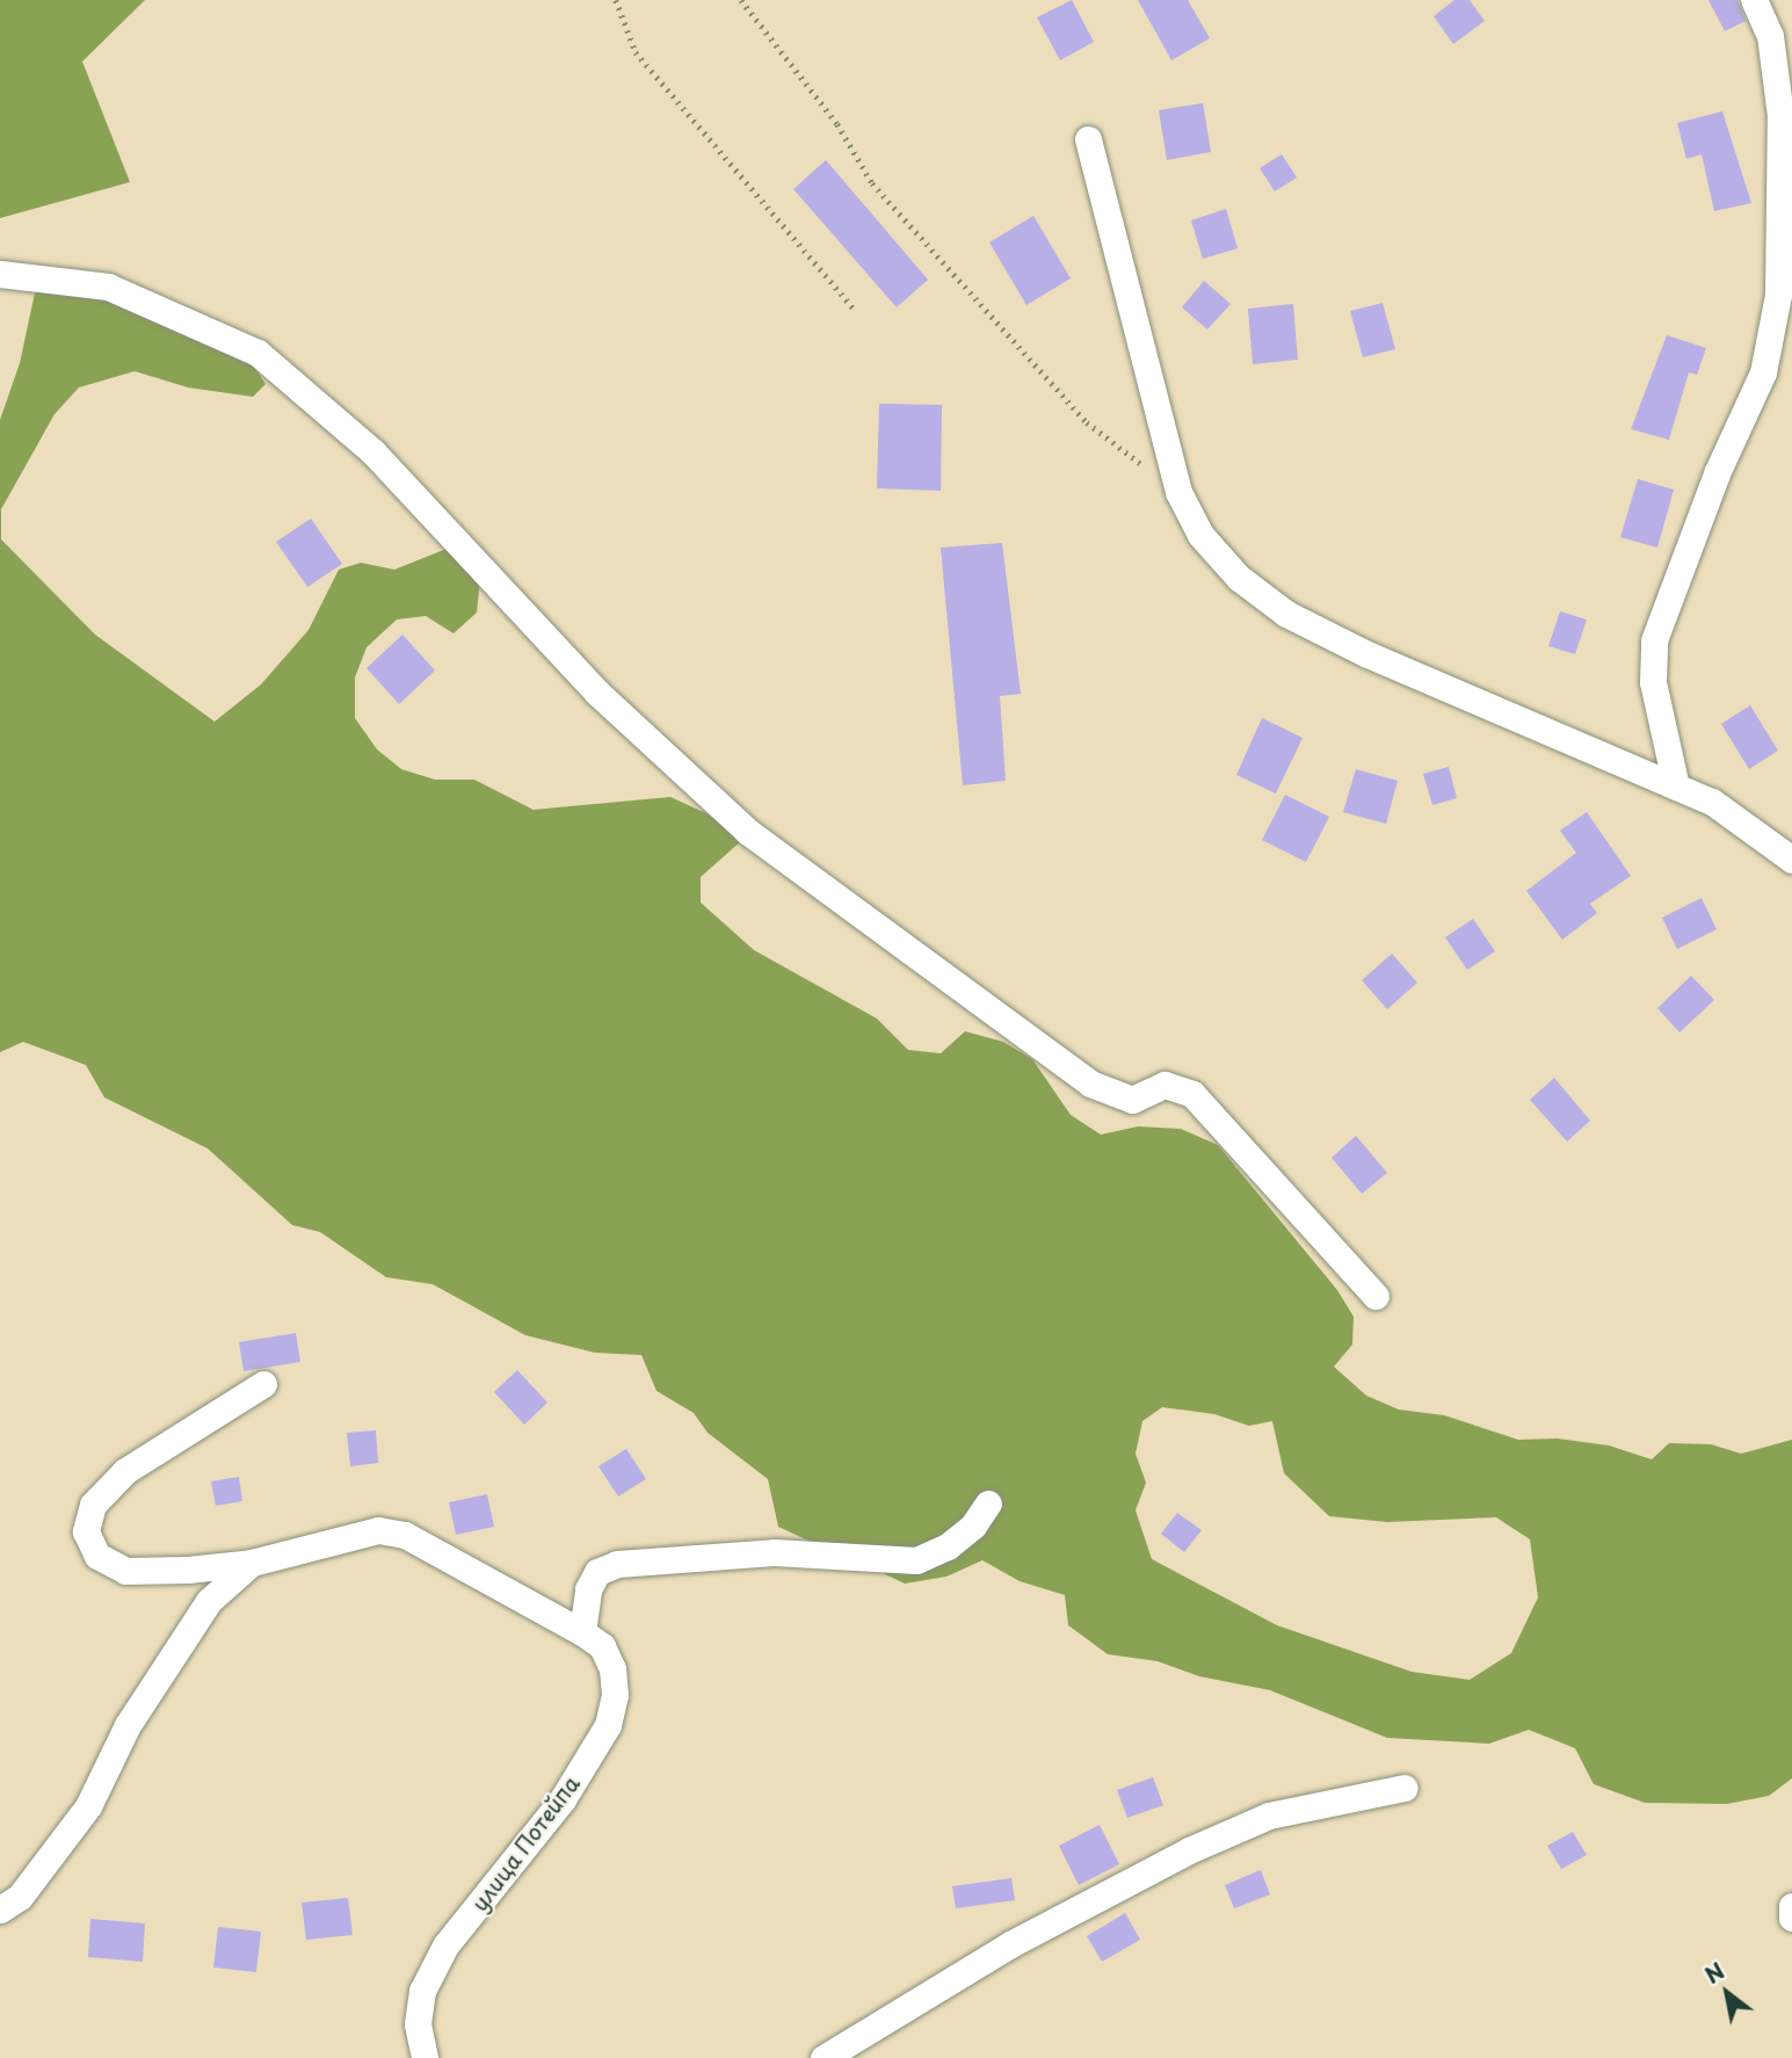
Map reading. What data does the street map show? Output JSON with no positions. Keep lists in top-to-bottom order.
{
  "streets": {
    "street": ["улица Потейпа"]
  },
  "north": "top left"
}
